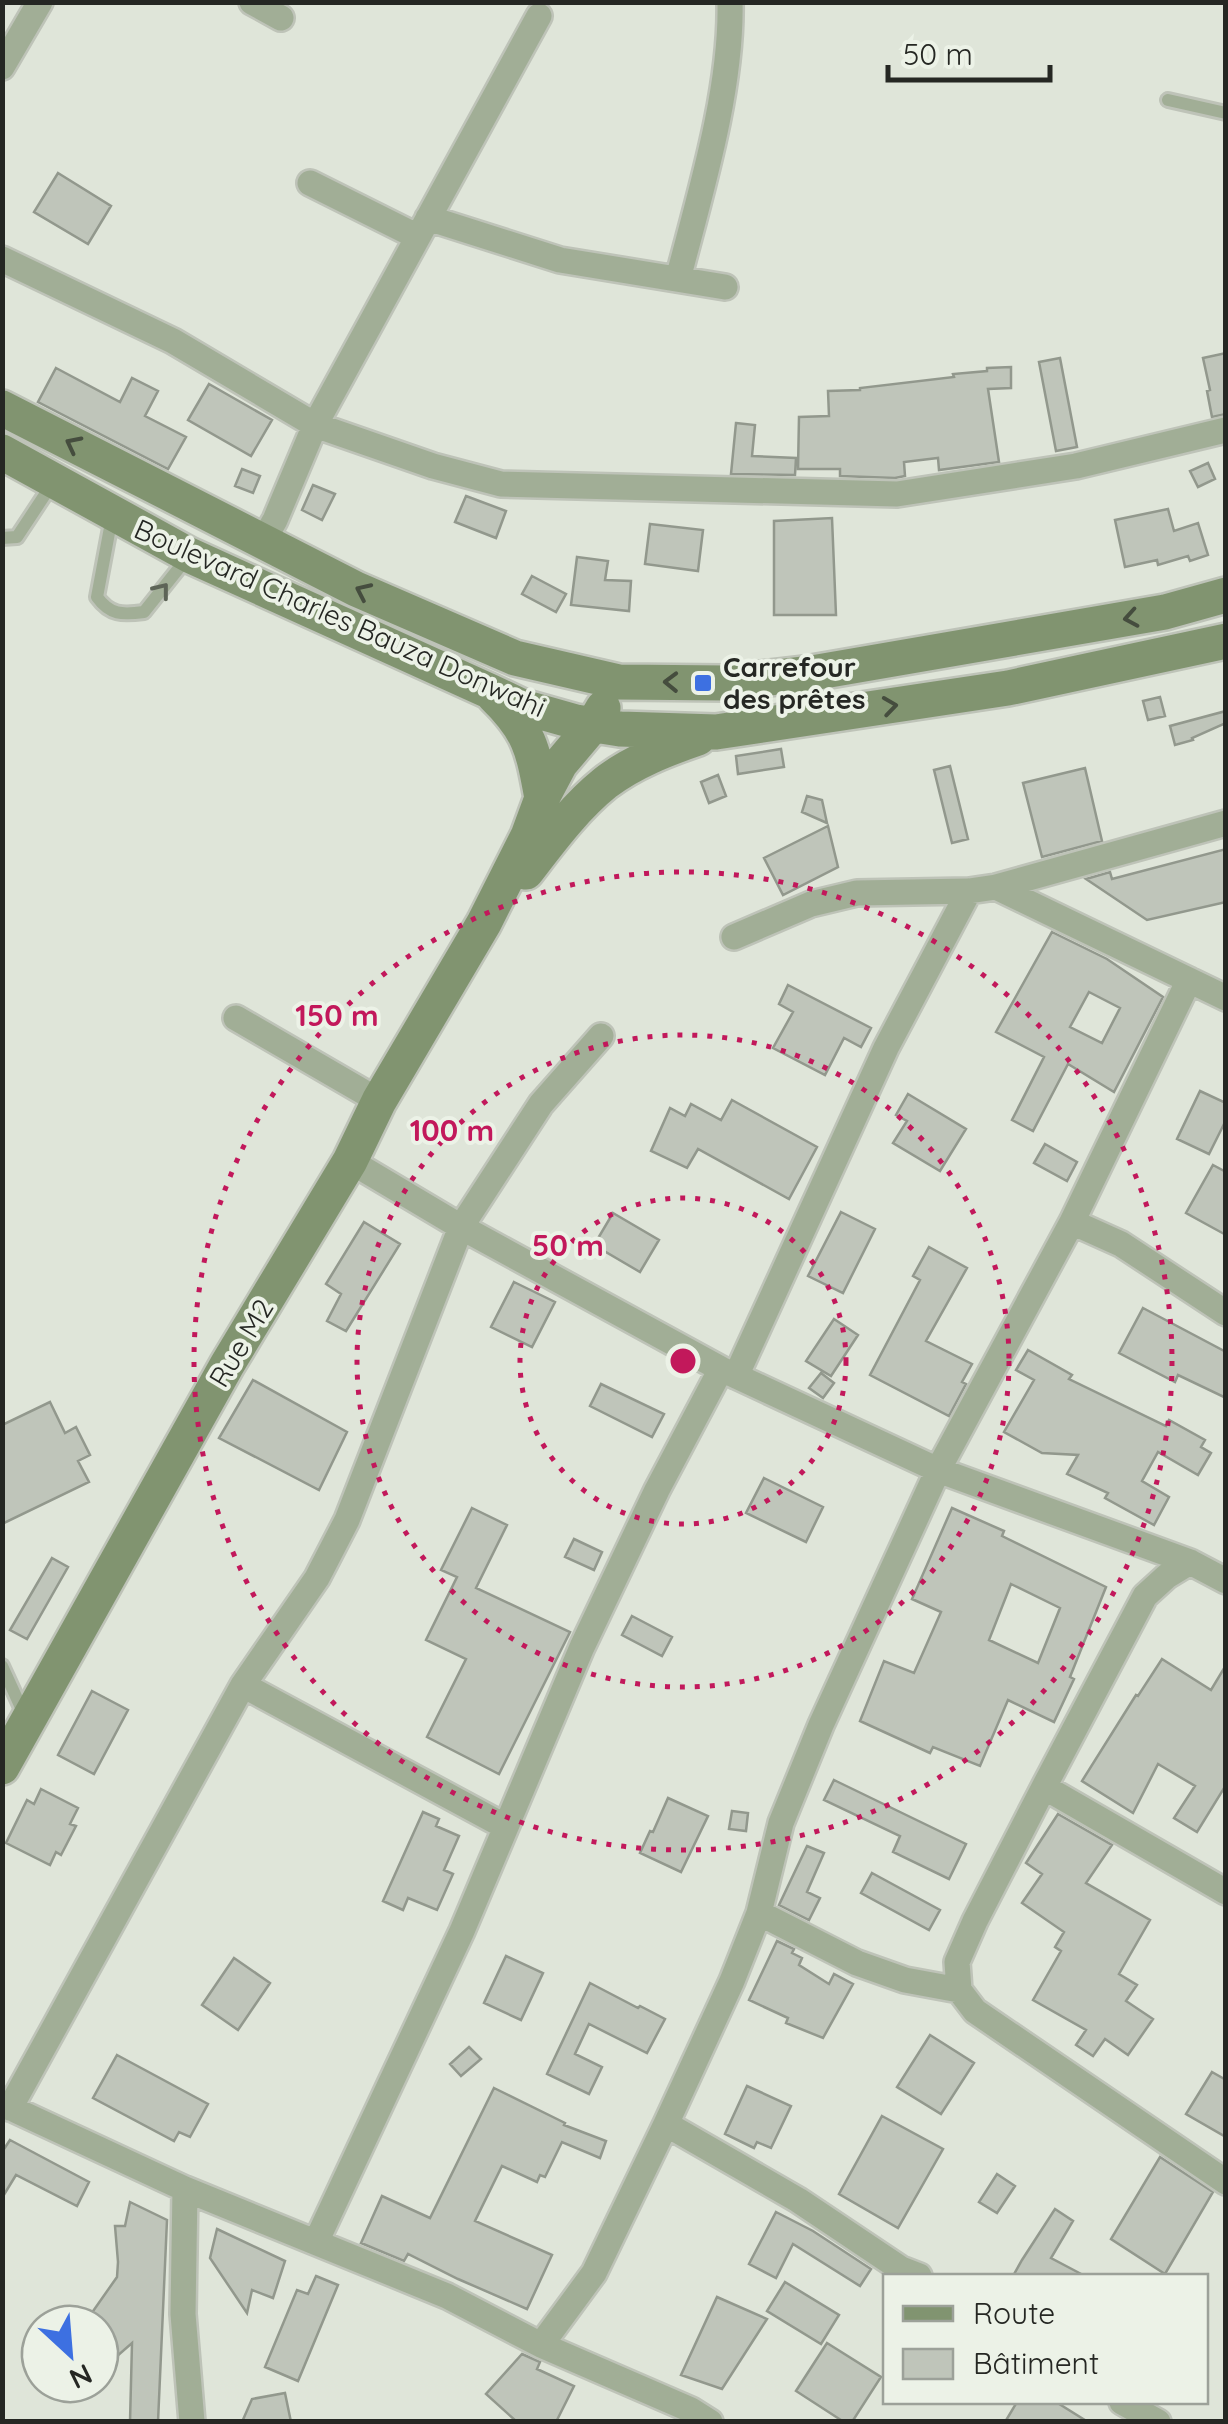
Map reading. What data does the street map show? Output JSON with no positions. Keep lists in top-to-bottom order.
{
  "streets": {
    "main road": ["Boulevard Charles Bauza Donwahi", "Rue M2"]
  },
  "crossings": [
    ["Boulevard Charles Bauza Donwahi", "Rue M2"]
  ],
  "places": {
    "transit": ["Carrefour des prêtes"]
  },
  "legend": ["Route", "Bâtiment"],
  "scale_bar": "50 m",
  "north": "bottom right",
  "rings": ["150 m", "100 m", "50 m"]
}
